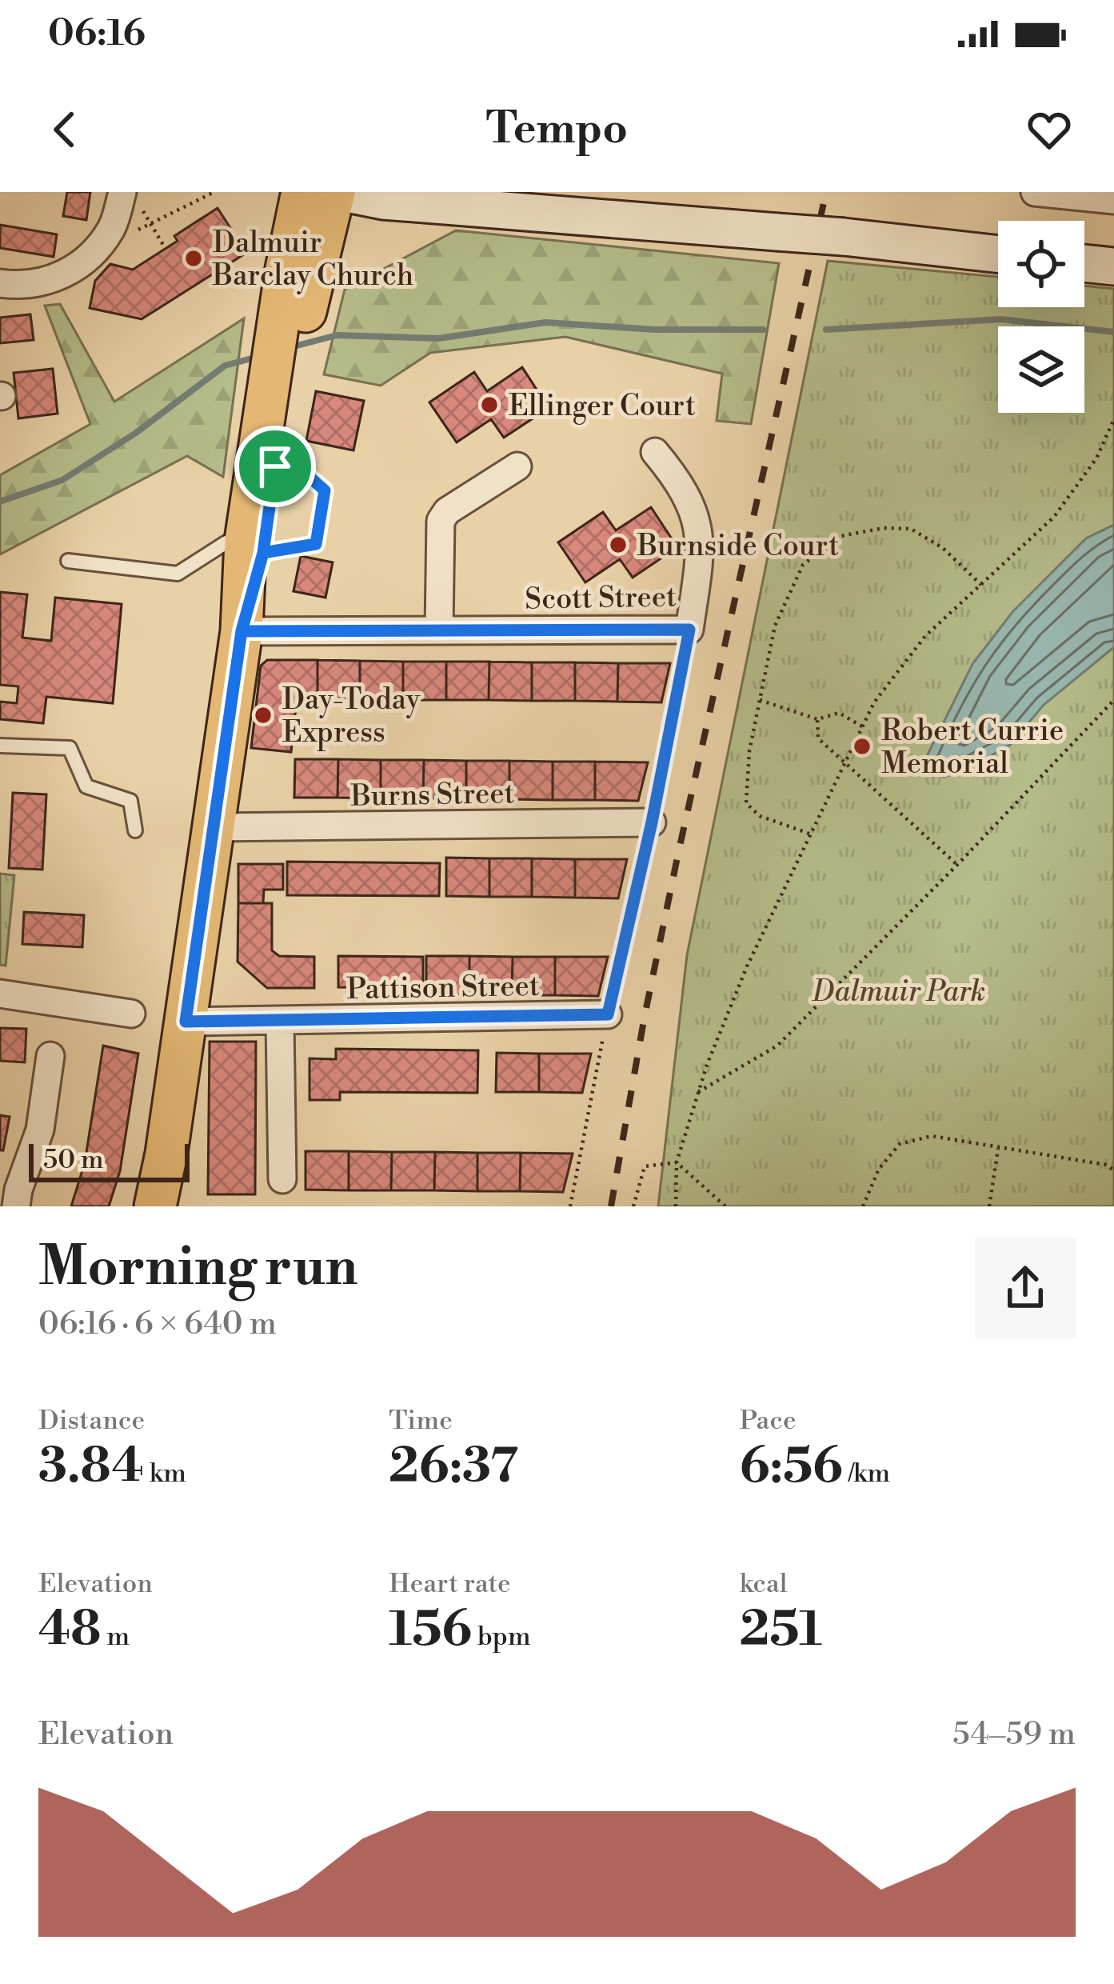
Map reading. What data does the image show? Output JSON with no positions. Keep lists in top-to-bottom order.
{
  "streets": {
    "street": ["Scott Street", "Burns Street", "Pattison Street"]
  },
  "parks": ["Dalmuir Park"],
  "places": [
    "Dalmuir Barclay Church",
    "Ellinger Court",
    "Burnside Court",
    "Day-Today Express",
    "Robert Currie Memorial"
  ],
  "scale_bar": "50 m",
  "page": {
    "status": "06:16",
    "header": "Tempo",
    "scale": "50 m",
    "heading": ["Morning run", "06:16 · 6 × 640 m"],
    "stats": [
      ["Distance", "3.84 km"],
      ["Time", "26:37"],
      ["Pace", "6:56 /km"],
      ["Elevation", "48 m"],
      ["Heart rate", "156 bpm"],
      ["kcal", "251"]
    ],
    "chart": ["Elevation", "54–59 m"]
  }
}
